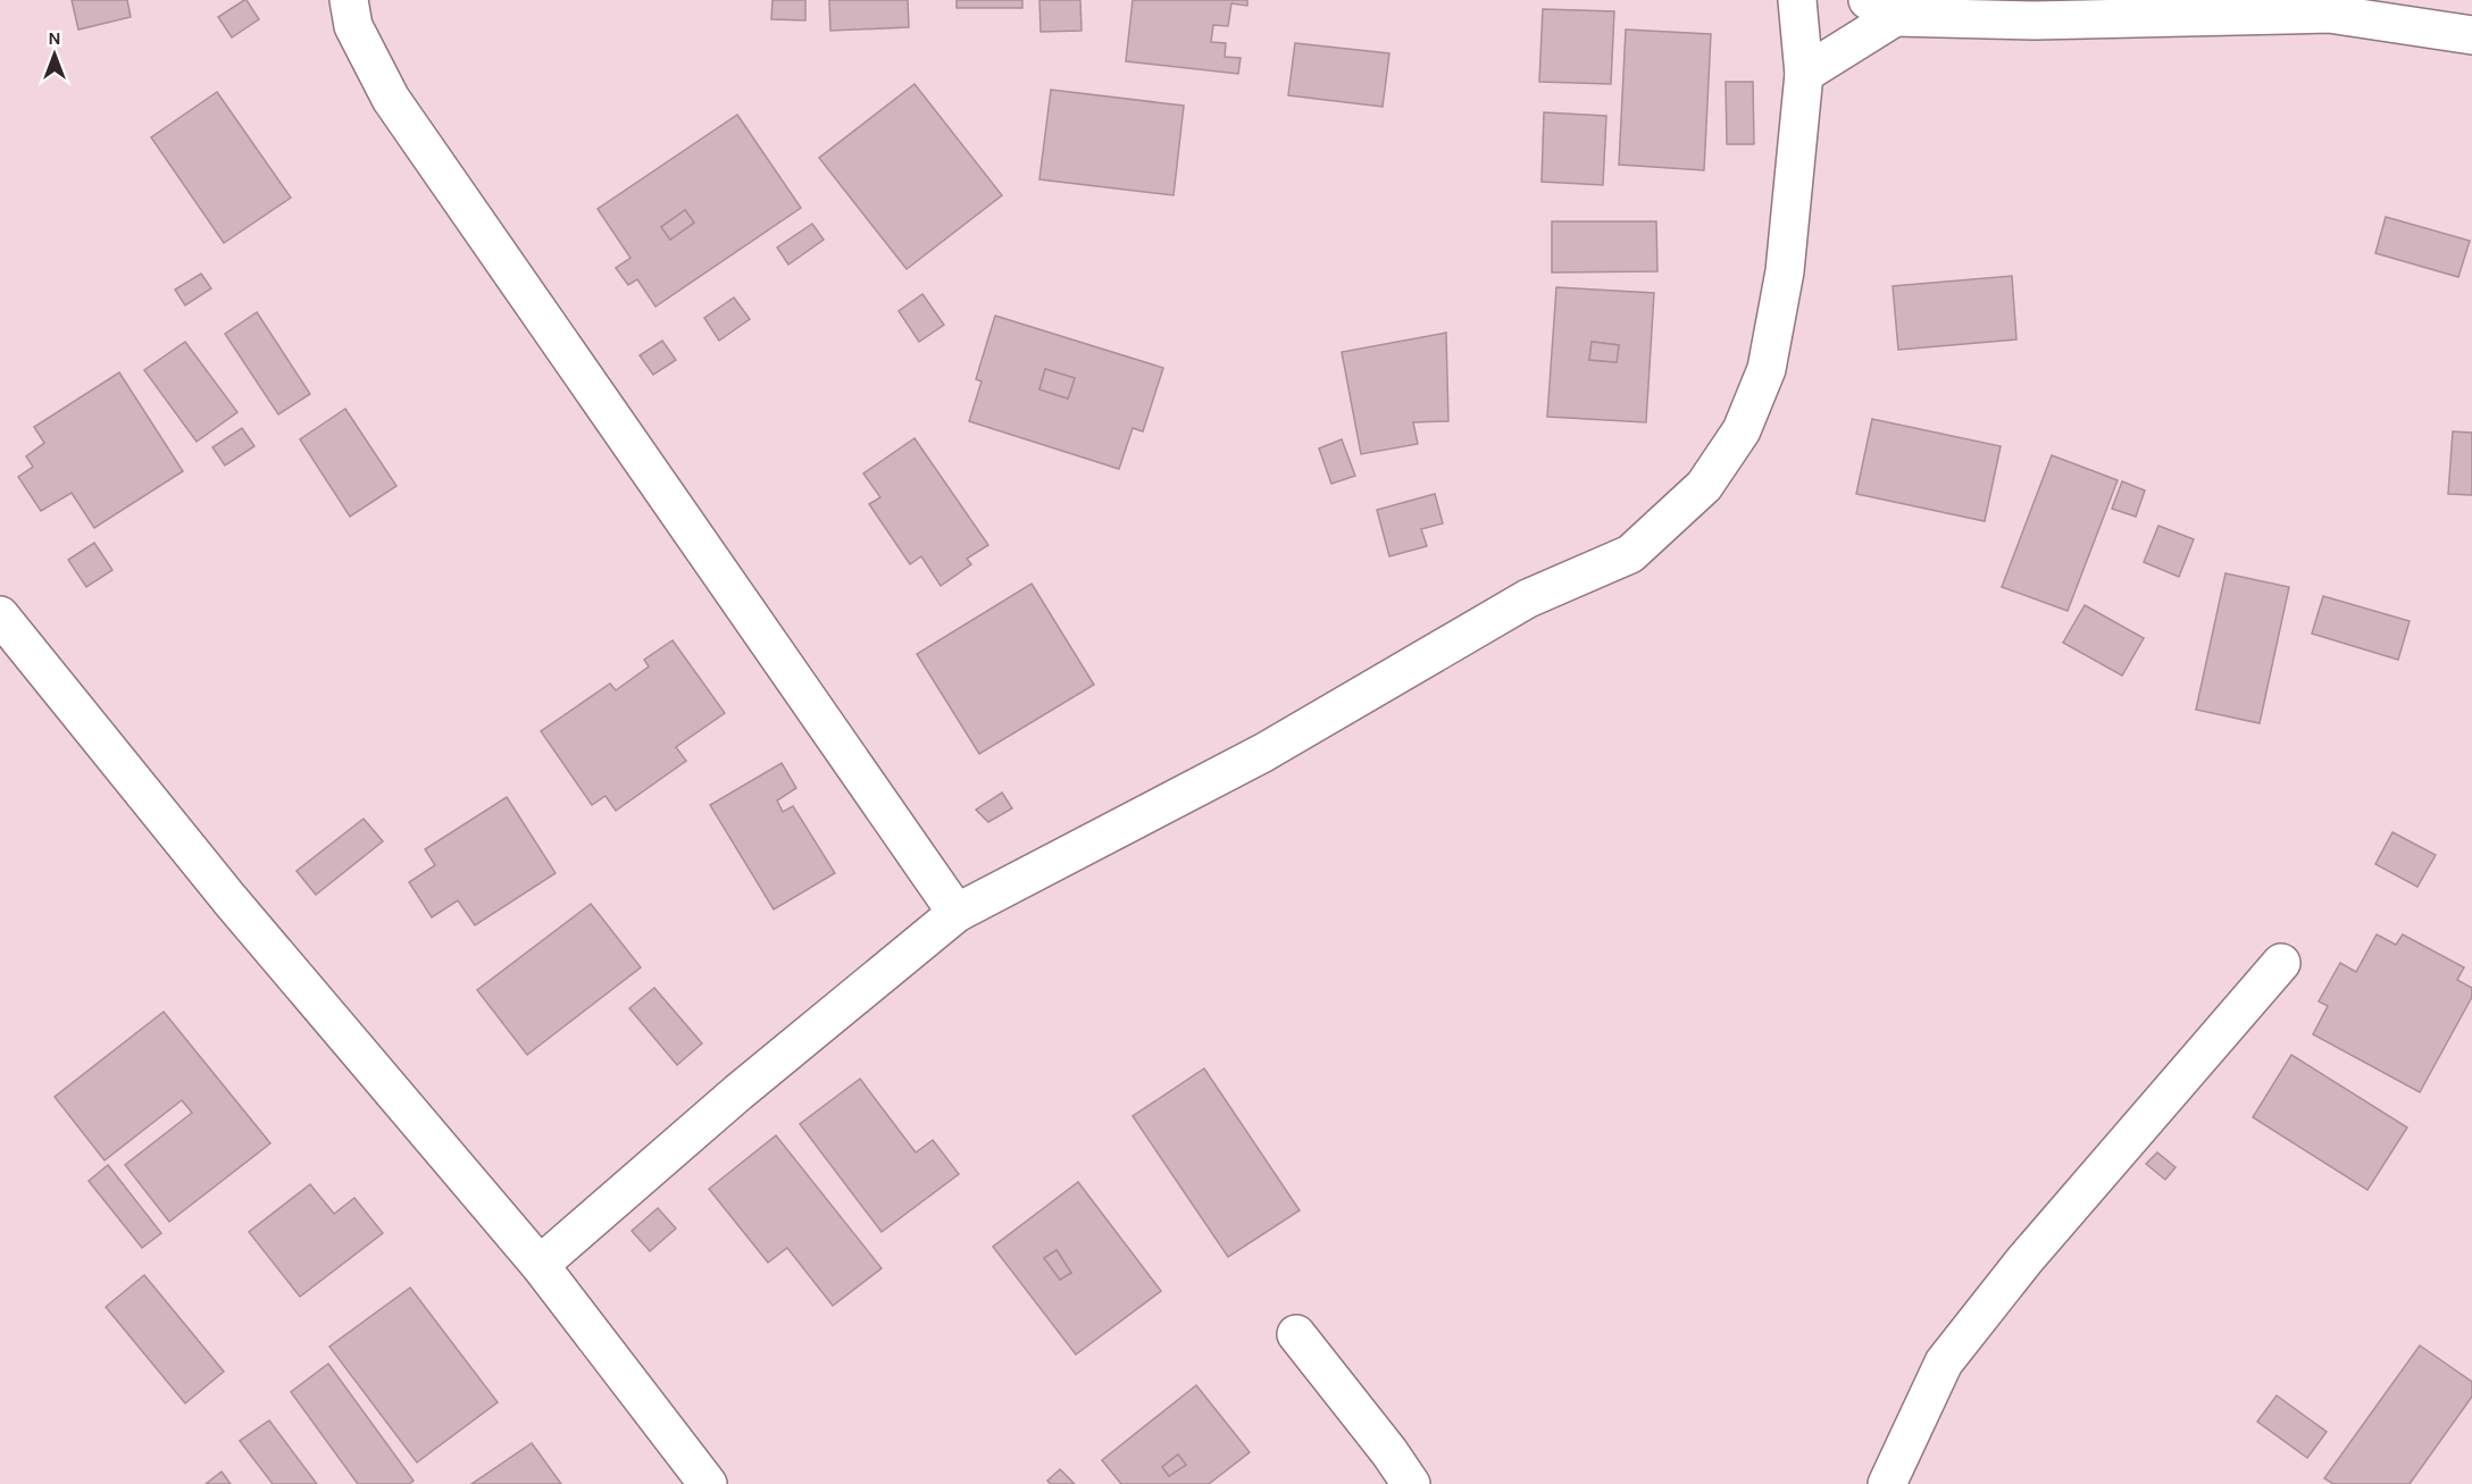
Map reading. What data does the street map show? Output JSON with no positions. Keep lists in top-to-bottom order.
{
  "north": "top"
}
